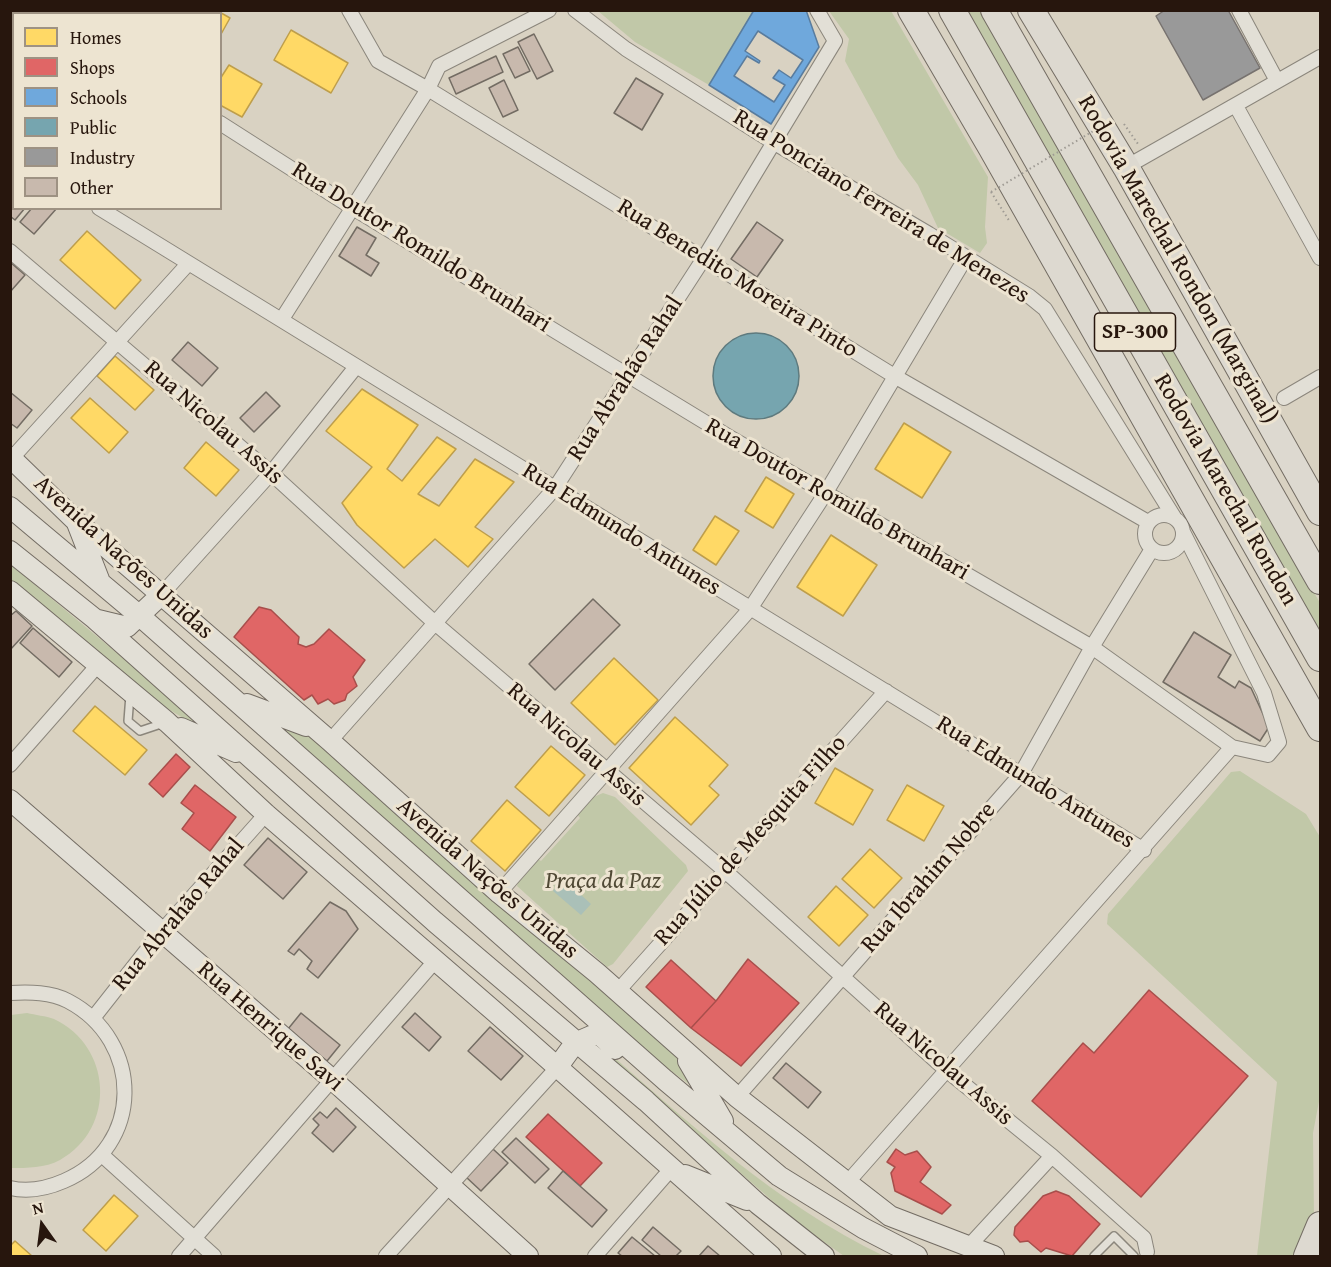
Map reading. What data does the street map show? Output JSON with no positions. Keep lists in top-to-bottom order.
{
  "streets": {
    "highway": ["Rodovia Marechal Rondon (Marginal)", "SP-300", "Rodovia Marechal Rondon"],
    "main road": ["Avenida Nações Unidas", "Rua Henrique Savi"],
    "street": [
      "Rua Ponciano Ferreira de Menezes",
      "Rua Doutor Romildo Brunhari",
      "Rua Benedito Moreira Pinto",
      "Rua Abrahão Rahal",
      "Rua Nicolau Assis",
      "Rua Edmundo Antunes",
      "Rua Júlio de Mesquita Filho",
      "Rua Ibrahim Nobre"
    ]
  },
  "crossings": [
    ["Rua Ponciano Ferreira de Menezes", "Rua Doutor Romildo Brunhari"],
    ["Rua Ponciano Ferreira de Menezes", "Rua Benedito Moreira Pinto"],
    ["Rua Ponciano Ferreira de Menezes", "Rua Abrahão Rahal"],
    ["Rua Ponciano Ferreira de Menezes", "Rua Ibrahim Nobre"],
    ["Rua Doutor Romildo Brunhari", "Rua Benedito Moreira Pinto"],
    ["Rua Doutor Romildo Brunhari", "Rua Abrahão Rahal"],
    ["Rua Doutor Romildo Brunhari", "Rua Ibrahim Nobre"],
    ["Rua Benedito Moreira Pinto", "Rua Abrahão Rahal"],
    ["Rua Benedito Moreira Pinto", "Rua Ibrahim Nobre"],
    ["Rua Abrahão Rahal", "Rua Nicolau Assis"],
    ["Rua Abrahão Rahal", "Rua Edmundo Antunes"],
    ["Rua Abrahão Rahal", "Avenida Nações Unidas"],
    ["Rua Abrahão Rahal", "Rua Henrique Savi"],
    ["Rua Nicolau Assis", "Rua Júlio de Mesquita Filho"],
    ["Rua Nicolau Assis", "Rua Ibrahim Nobre"],
    ["Rua Edmundo Antunes", "Rua Júlio de Mesquita Filho"],
    ["Rua Edmundo Antunes", "Rua Ibrahim Nobre"],
    ["Avenida Nações Unidas", "Rua Júlio de Mesquita Filho"],
    ["Avenida Nações Unidas", "Rua Ibrahim Nobre"]
  ],
  "parks": ["Praça da Paz"],
  "legend": [
    "Homes",
    "Shops",
    "Schools",
    "Public",
    "Industry",
    "Other"
  ],
  "north": "top"
}
